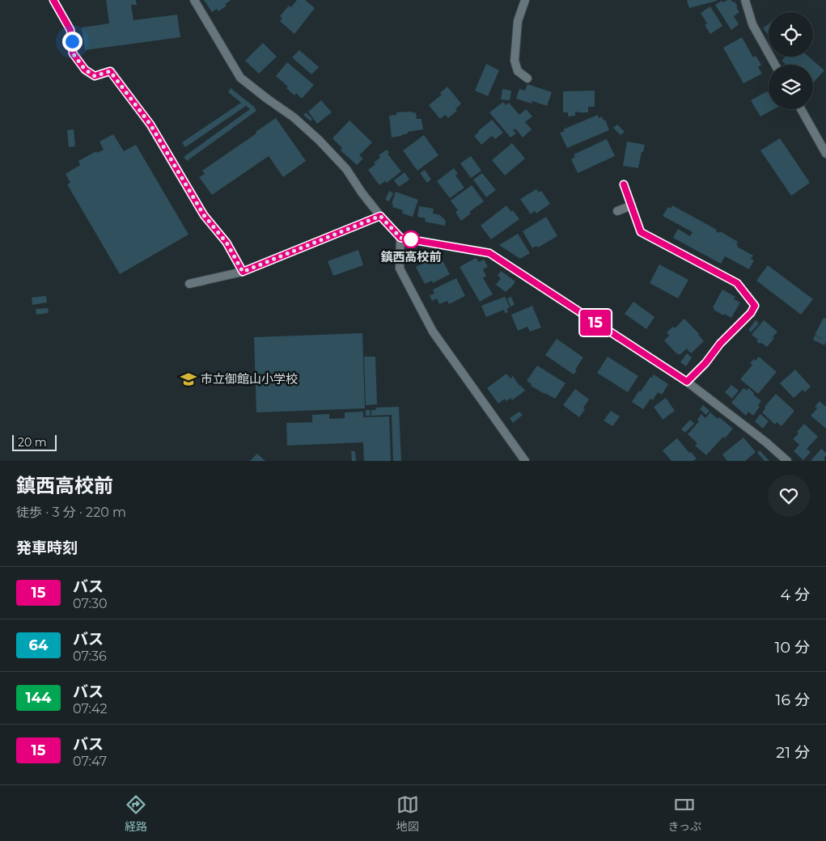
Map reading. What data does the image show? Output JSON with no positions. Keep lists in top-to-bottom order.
{
  "places": {
    "other": ["鎮西高校前"],
    "school or university": ["市立御館山小学校"]
  },
  "lines": ["bus line 15"],
  "scale_bar": "20 m",
  "page": {
    "on_map": "15",
    "scale": "20 m",
    "heading": [
      ["鎮西高校前", "徒歩 · 3 分 · 220 m"],
      "発車時刻"
    ],
    "list": [
      {
        "mark": "15",
        "name": "バス",
        "note": "07:30",
        "value": "4 分"
      },
      {
        "mark": "64",
        "name": "バス",
        "note": "07:36",
        "value": "10 分"
      },
      {
        "mark": "144",
        "name": "バス",
        "note": "07:42",
        "value": "16 分"
      },
      {
        "mark": "15",
        "name": "バス",
        "note": "07:47",
        "value": "21 分"
      }
    ],
    "tabs": ["経路", "地図", "きっぷ"]
  }
}
